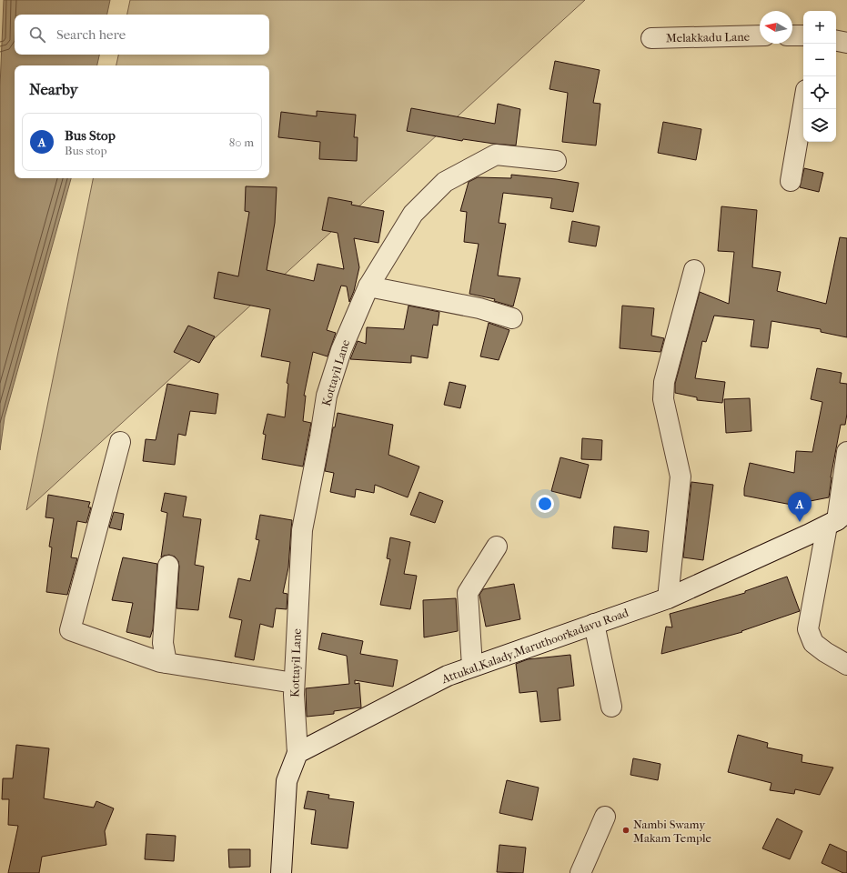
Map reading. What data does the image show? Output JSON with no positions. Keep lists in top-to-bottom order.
{
  "streets": {
    "street": ["Melakkadu Lane", "Kottayil Lane", "Attukal,Kalady,Maruthoorkadavu Road"]
  },
  "crossings": [
    ["Kottayil Lane", "Attukal,Kalady,Maruthoorkadavu Road"]
  ],
  "places": ["Nambi Swamy Makam Temple"],
  "north": "left",
  "page": {
    "map_buttons": ["+", "−"],
    "search": "Search here",
    "heading": "Nearby",
    "list": [
      {
        "mark": "A",
        "name": "Bus Stop",
        "note": "Bus stop",
        "value": "80 m"
      }
    ],
    "pins": "A"
  }
}
